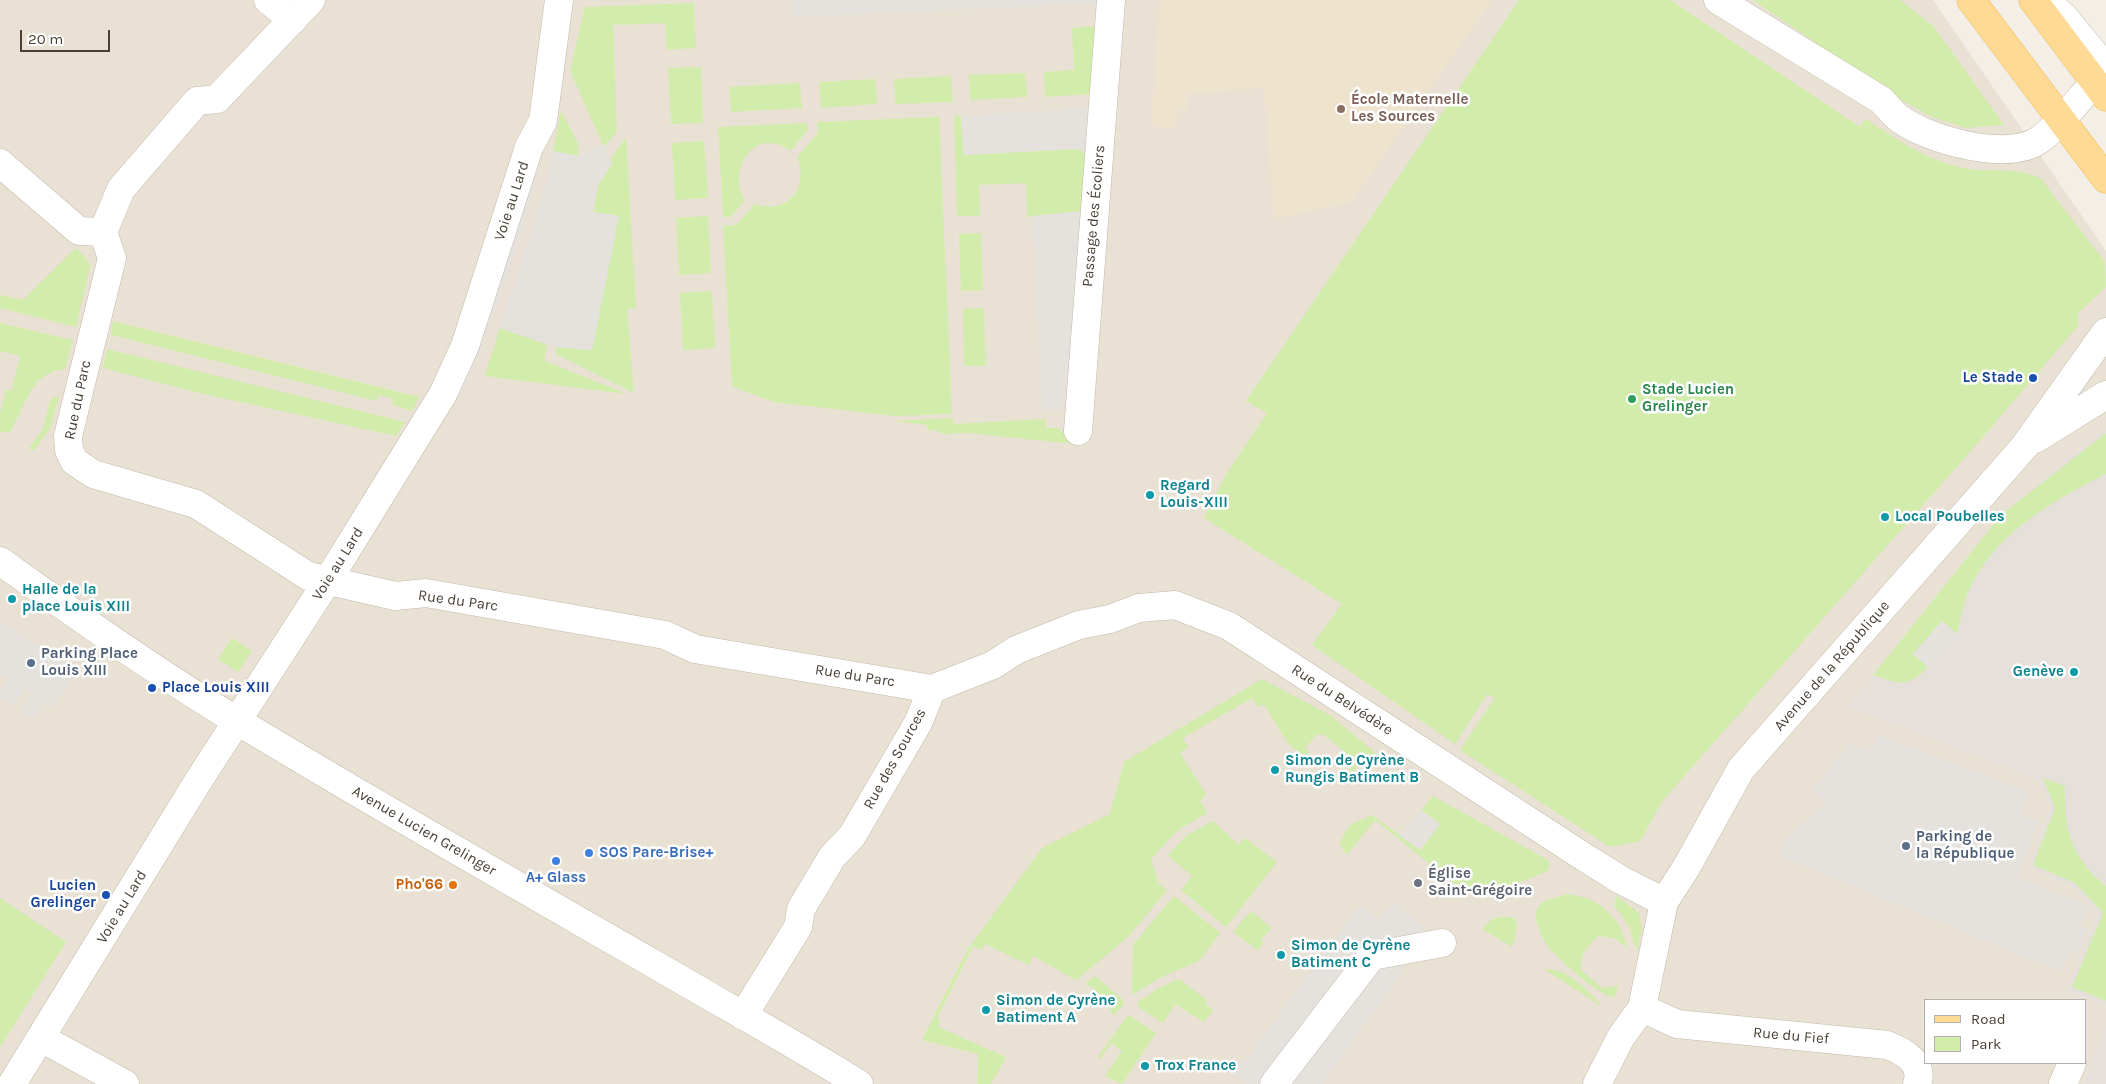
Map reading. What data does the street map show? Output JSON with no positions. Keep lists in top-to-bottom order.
{
  "streets": {
    "street": [
      "Voie au Lard",
      "Passage des Écoliers",
      "Rue du Parc",
      "Avenue de la République",
      "Rue du Belvédère",
      "Rue des Sources",
      "Avenue Lucien Grelinger",
      "Rue du Fief"
    ]
  },
  "crossings": [
    ["Voie au Lard", "Rue du Parc"],
    ["Voie au Lard", "Avenue Lucien Grelinger"],
    ["Rue du Parc", "Rue du Belvédère"],
    ["Rue du Parc", "Rue des Sources"],
    ["Avenue de la République", "Rue du Belvédère"],
    ["Rue du Belvédère", "Rue des Sources"],
    ["Rue des Sources", "Avenue Lucien Grelinger"]
  ],
  "places": [
    "École Maternelle Les Sources",
    "Le Stade",
    "Stade Lucien Grelinger",
    "Regard Louis-XIII",
    "Local Poubelles",
    "Halle de la place Louis XIII",
    "Parking Place Louis XIII",
    "Genève",
    "Place Louis XIII",
    "Simon de Cyrène Rungis Batiment B",
    "Parking de la République",
    "SOS Pare-Brise+",
    "A+ Glass",
    "Église Saint-Grégoire",
    "Pho'66",
    "Lucien Grelinger",
    "Simon de Cyrène Batiment C",
    "Simon de Cyrène Batiment A",
    "Trox France"
  ],
  "legend": ["Road", "Park"],
  "scale_bar": "20 m"
}
